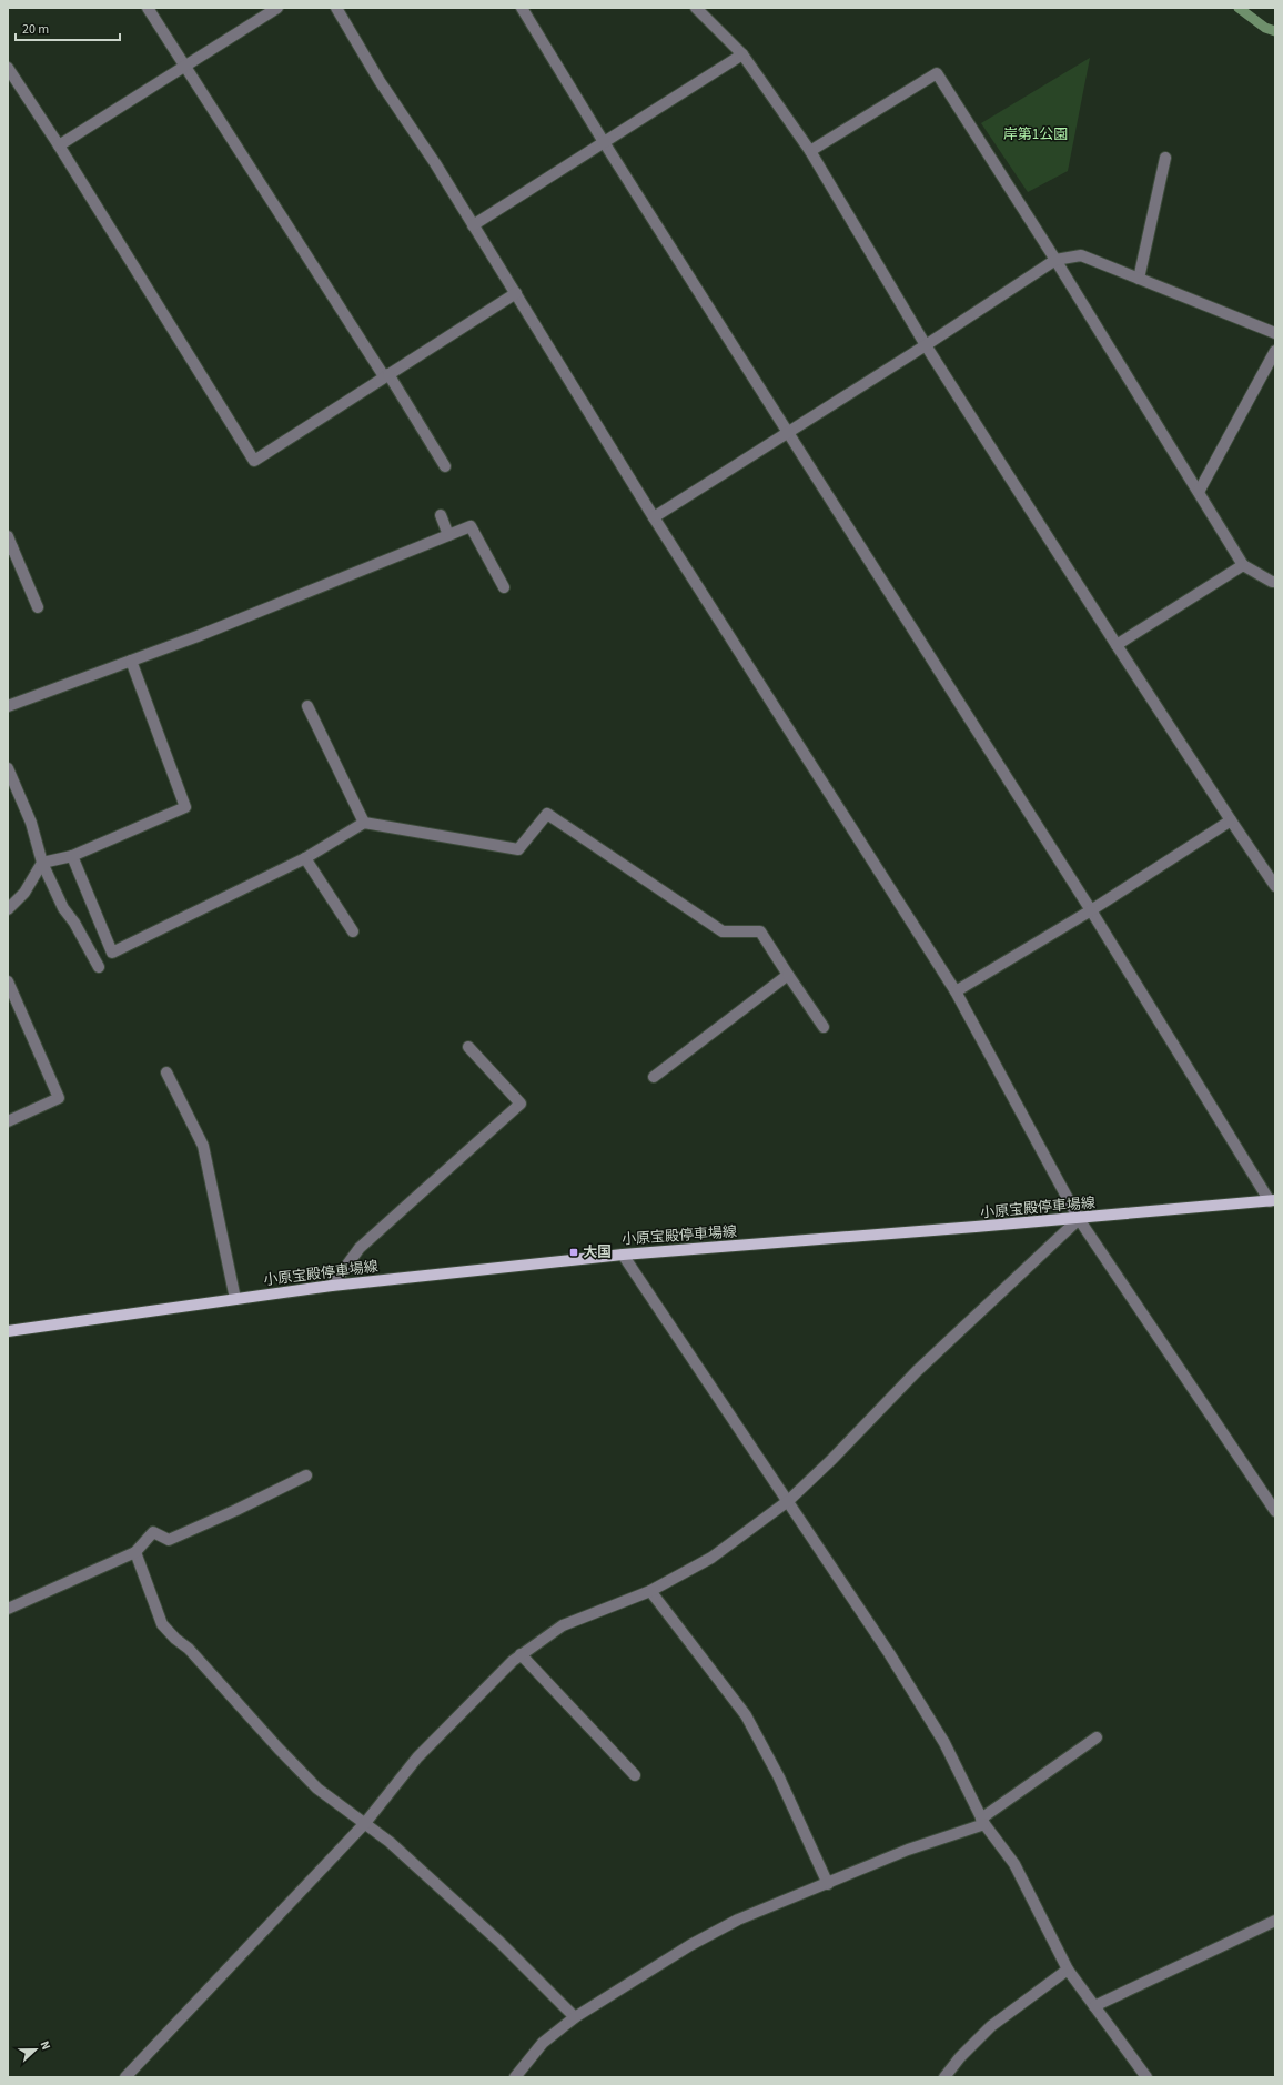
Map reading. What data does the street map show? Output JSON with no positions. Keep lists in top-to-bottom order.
{
  "streets": {
    "main road": ["小原宝殿停車場線"]
  },
  "parks": ["岸第1公園"],
  "places": {
    "transit": ["大国"]
  },
  "scale_bar": "20 m",
  "north": "right"
}
